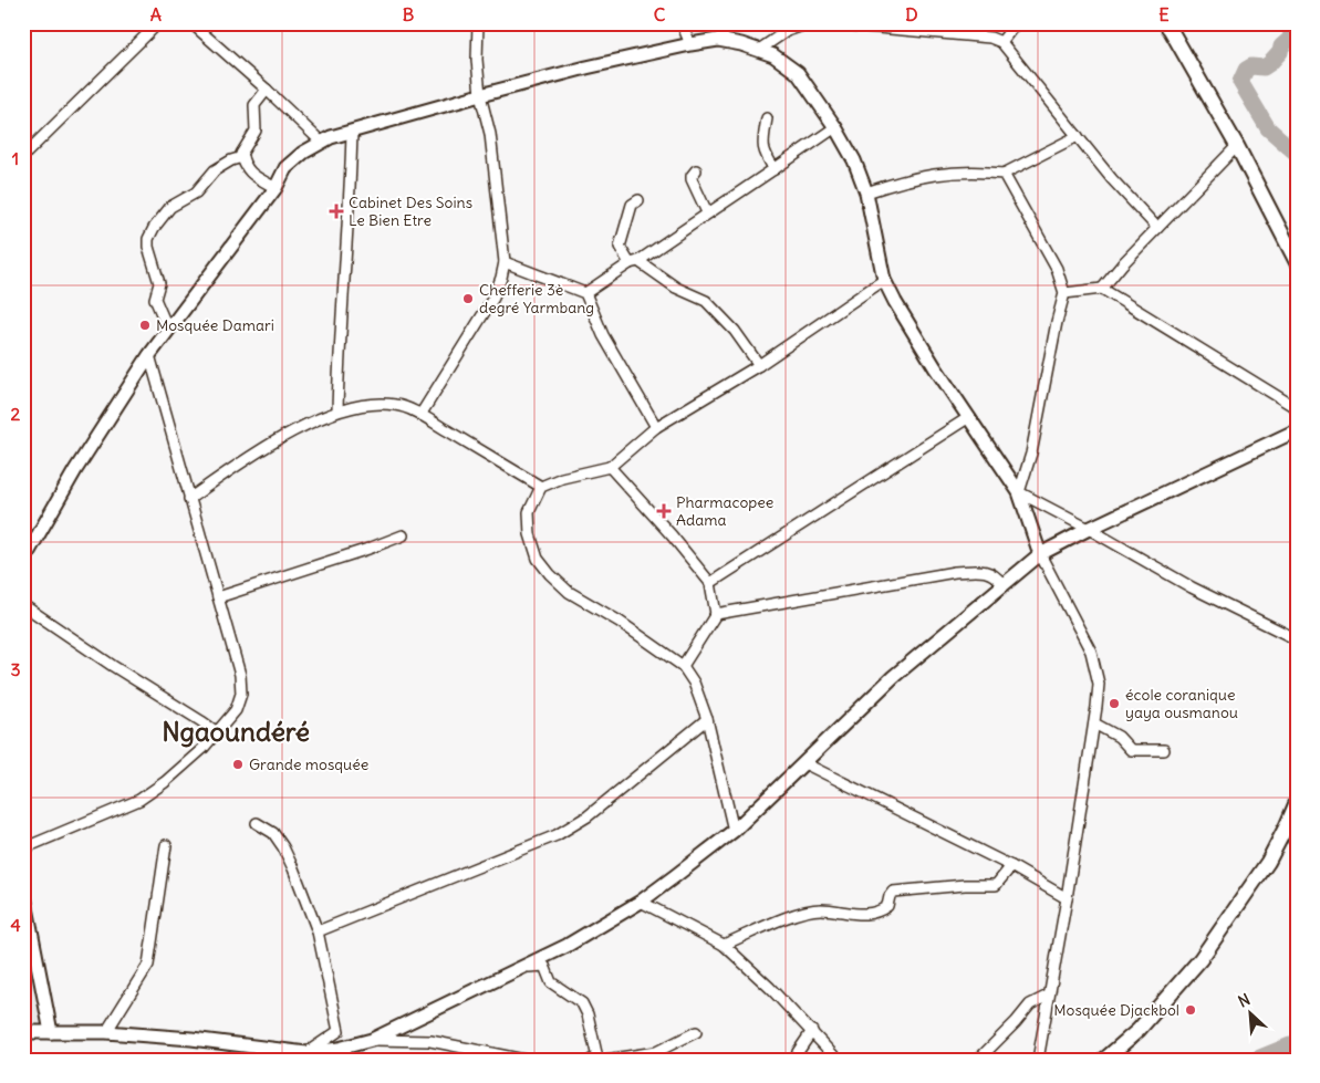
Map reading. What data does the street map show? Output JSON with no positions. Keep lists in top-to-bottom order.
{
  "districts": ["Ngaoundéré"],
  "places": {
    "health": ["Cabinet Des Soins Le Bien Etre", "Pharmacopee Adama"],
    "other": [
      "Chefferie 3è degré Yarmbang",
      "Mosquée Damari",
      "école coranique yaya ousmanou",
      "Grande mosquée",
      "Mosquée Djackbol"
    ]
  },
  "north": "top left",
  "grid": {
    "columns": [
      "A",
      "B",
      "C",
      "D",
      "E"
    ],
    "rows": [
      "1",
      "2",
      "3",
      "4"
    ]
  }
}
